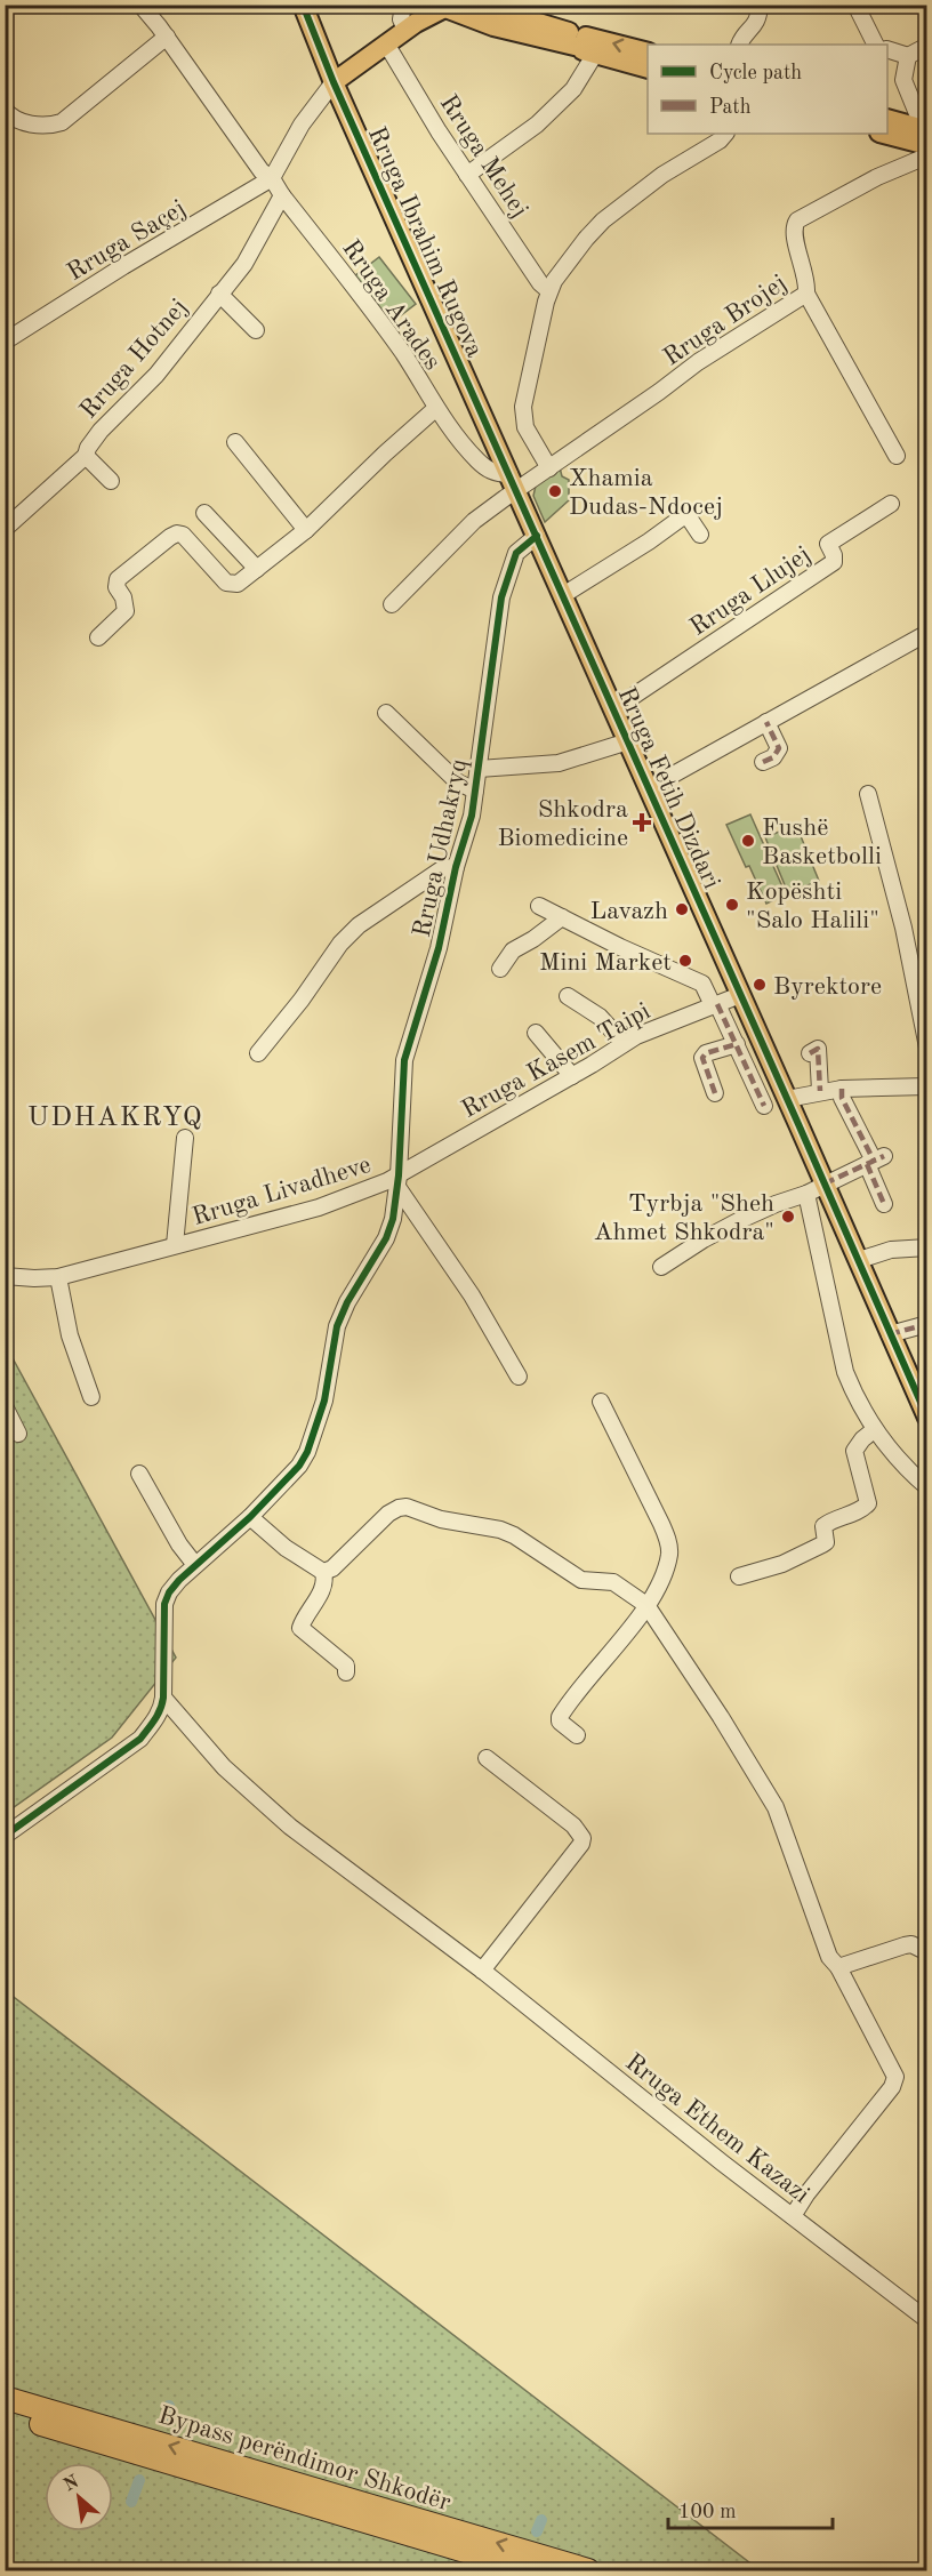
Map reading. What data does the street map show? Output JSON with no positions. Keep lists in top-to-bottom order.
{
  "streets": {
    "highway": ["Bypass perëndimor Shkodër"],
    "main road": ["Rruga Ibrahim Rugova", "Rruga Fetih Dizdari"],
    "street": [
      "Rruga Mehej",
      "Rruga Saçej",
      "Rruga Arades",
      "Rruga Brojej",
      "Rruga Hotnej",
      "Rruga Llujej",
      "Rruga Udhakryq",
      "Rruga Kasem Taipi",
      "Rruga Livadheve",
      "Rruga Ethem Kazazi"
    ]
  },
  "crossings": [
    ["Rruga Saçej", "Rruga Arades"],
    ["Rruga Ibrahim Rugova", "Rruga Arades"],
    ["Rruga Ibrahim Rugova", "Rruga Brojej"],
    ["Rruga Ibrahim Rugova", "Rruga Fetih Dizdari"],
    ["Rruga Arades", "Rruga Hotnej"],
    ["Rruga Brojej", "Rruga Fetih Dizdari"],
    ["Rruga Llujej", "Rruga Fetih Dizdari"],
    ["Rruga Fetih Dizdari", "Rruga Udhakryq"],
    ["Rruga Fetih Dizdari", "Rruga Kasem Taipi"],
    ["Rruga Udhakryq", "Rruga Kasem Taipi"],
    ["Rruga Udhakryq", "Rruga Livadheve"],
    ["Rruga Udhakryq", "Rruga Ethem Kazazi"],
    ["Rruga Kasem Taipi", "Rruga Livadheve"]
  ],
  "districts": ["UDHAKRYQ"],
  "places": {
    "other": [
      "Xhamia Dudas-Ndocej",
      "Fushë Basketbolli",
      "Kopështi \"Salo Halili\"",
      "Lavazh",
      "Mini Market",
      "Byrektore",
      "Tyrbja \"Sheh Ahmet Shkodra\""
    ],
    "health": ["Shkodra Biomedicine"]
  },
  "legend": ["Cycle path", "Path"],
  "scale_bar": "100 m",
  "north": "top left"
}
